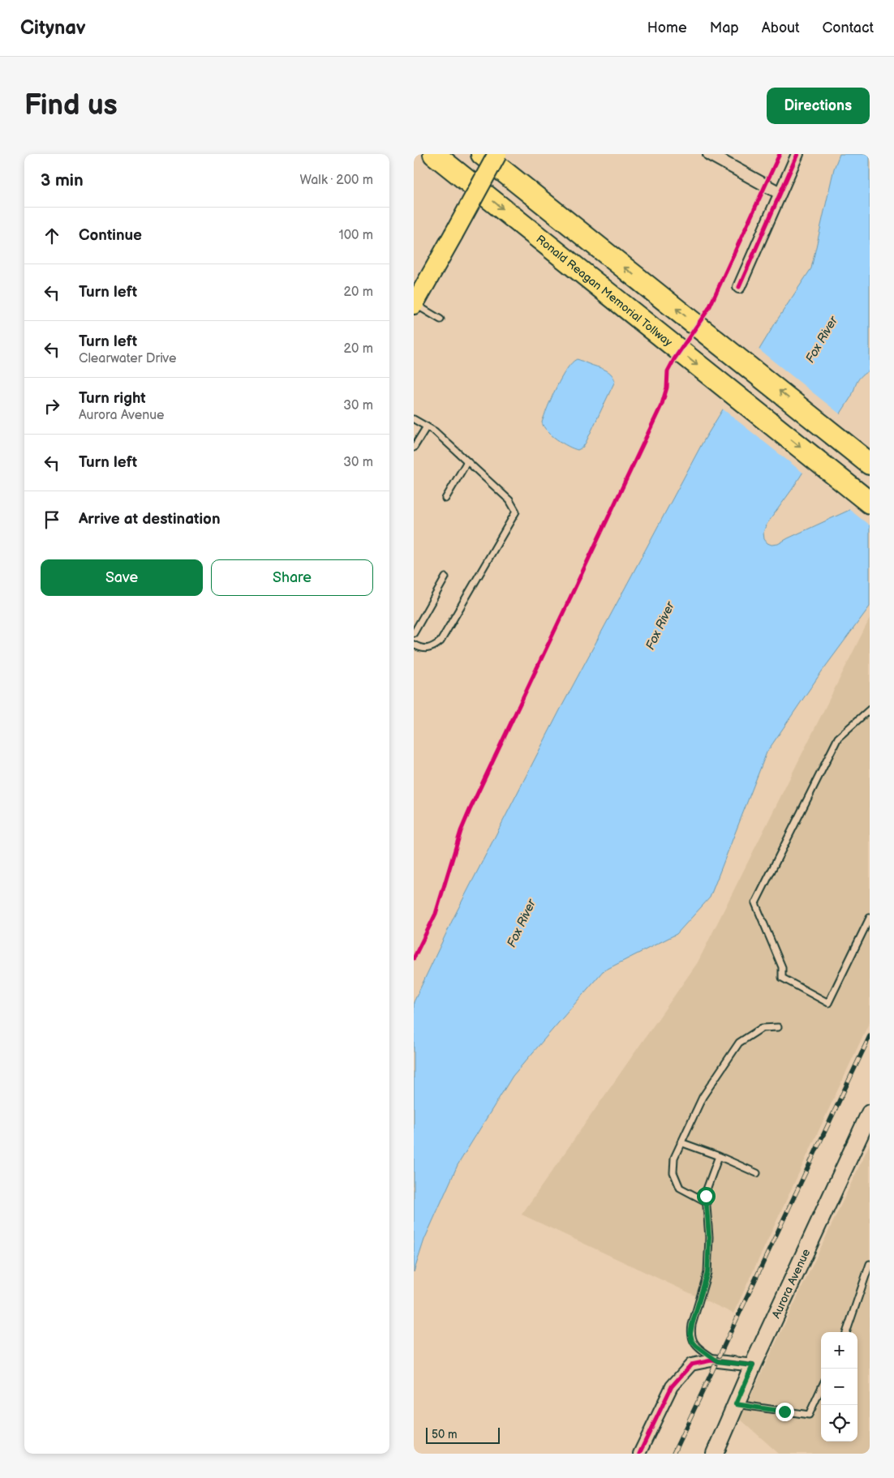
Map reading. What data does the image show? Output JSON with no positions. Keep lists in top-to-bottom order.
{
  "streets": {
    "highway": ["Ronald Reagan Memorial Tollway"],
    "main road": ["Aurora Avenue"]
  },
  "water": ["Fox River"],
  "scale_bar": "50 m",
  "page": {
    "header": "Citynav",
    "nav": [
      "Home",
      "Map",
      "About",
      "Contact"
    ],
    "buttons": [
      "Directions",
      ["Save", "Share"]
    ],
    "title": "Find us",
    "heading": ["3 min", "Walk · 200 m"],
    "list": [
      ["Continue", "100 m"],
      ["Turn left", "20 m"],
      ["Turn left", "Clearwater Drive", "20 m"],
      ["Turn right", "Aurora Avenue", "30 m"],
      ["Turn left", "30 m"],
      "Arrive at destination"
    ],
    "map_buttons": ["+", "−"],
    "scale": "50 m"
  }
}
